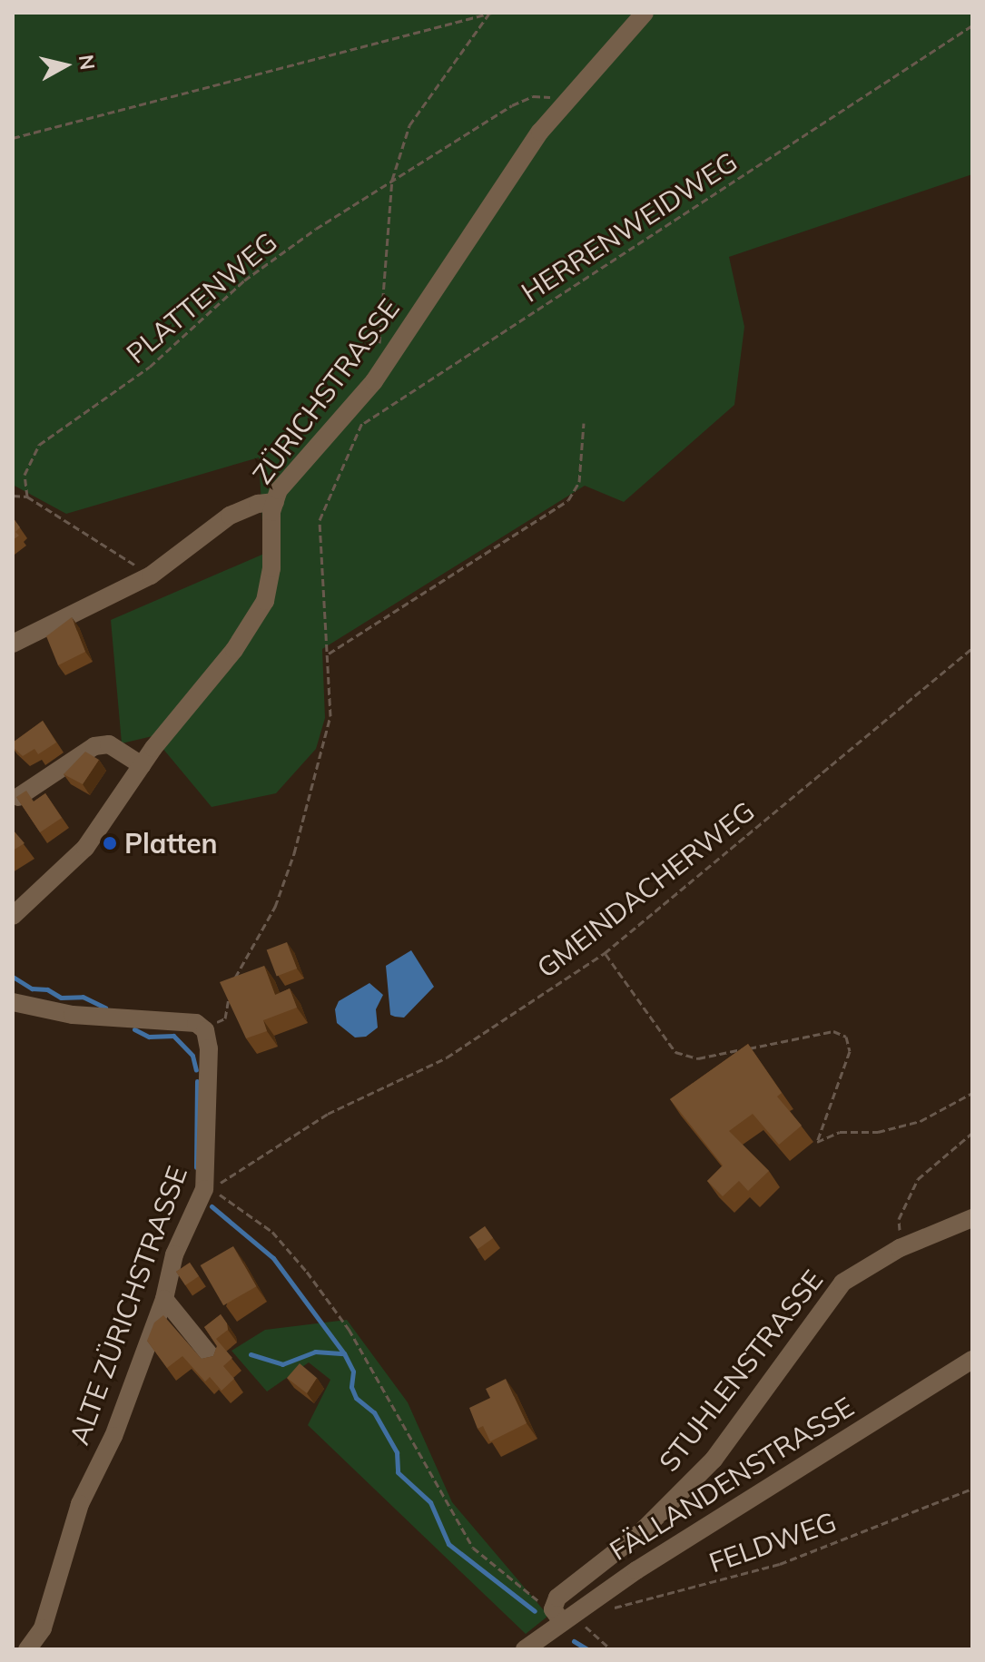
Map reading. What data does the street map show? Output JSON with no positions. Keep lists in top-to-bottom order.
{
  "streets": {
    "street": [
      "ZÜRICHSTRASSE",
      "ALTE ZÜRICHSTRASSE",
      "STUHLENSTRASSE",
      "FÄLLANDENSTRASSE"
    ],
    "path": [
      "HERRENWEIDWEG",
      "PLATTENWEG",
      "GMEINDACHERWEG",
      "FELDWEG"
    ]
  },
  "crossings": [
    ["PLATTENWEG", "ZÜRICHSTRASSE"],
    ["GMEINDACHERWEG", "ALTE ZÜRICHSTRASSE"],
    ["STUHLENSTRASSE", "FÄLLANDENSTRASSE"]
  ],
  "places": ["Platten"],
  "north": "right"
}
